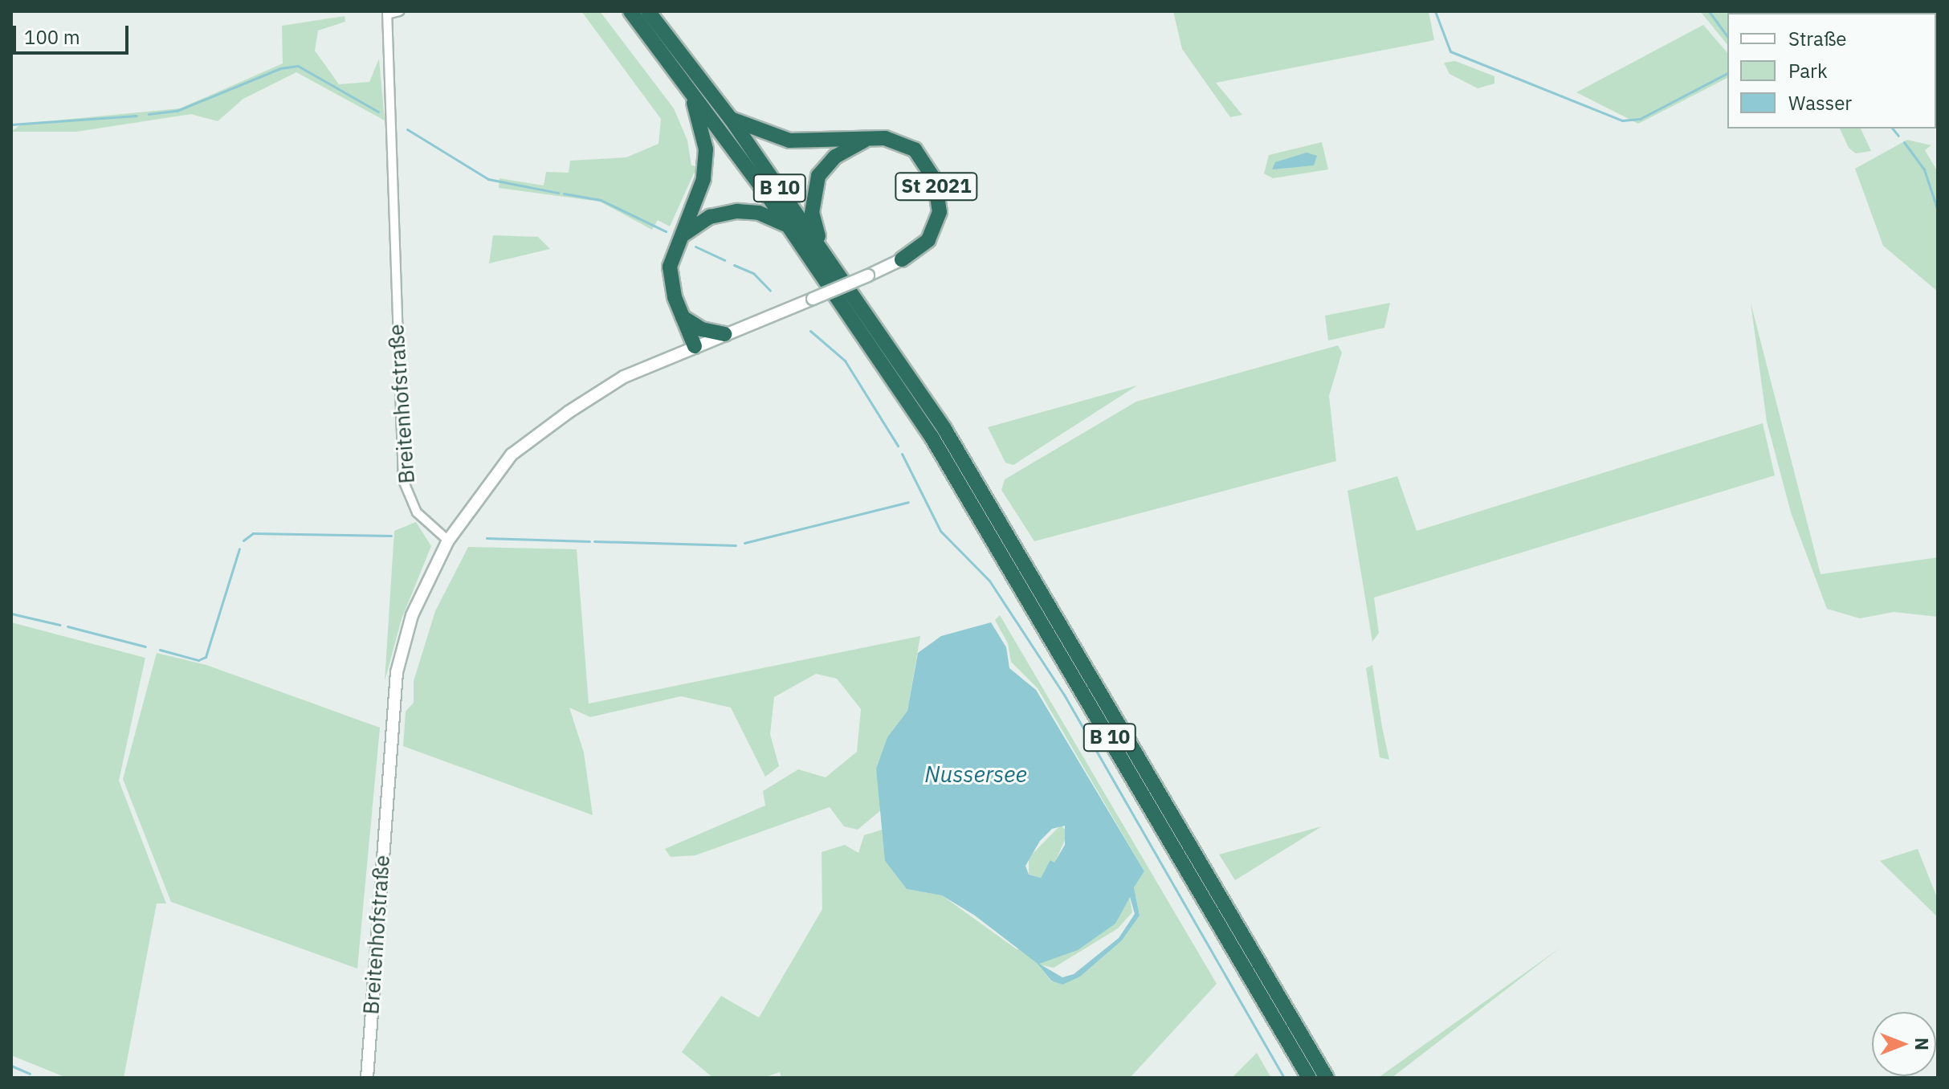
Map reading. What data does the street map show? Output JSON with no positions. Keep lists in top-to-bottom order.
{
  "streets": {
    "highway": ["St 2021", "B 10"],
    "main road": ["Breitenhofstraße"]
  },
  "crossings": [
    ["St 2021", "Breitenhofstraße"]
  ],
  "water": ["Nussersee"],
  "legend": ["Straße", "Park", "Wasser"],
  "scale_bar": "100 m",
  "north": "right"
}
